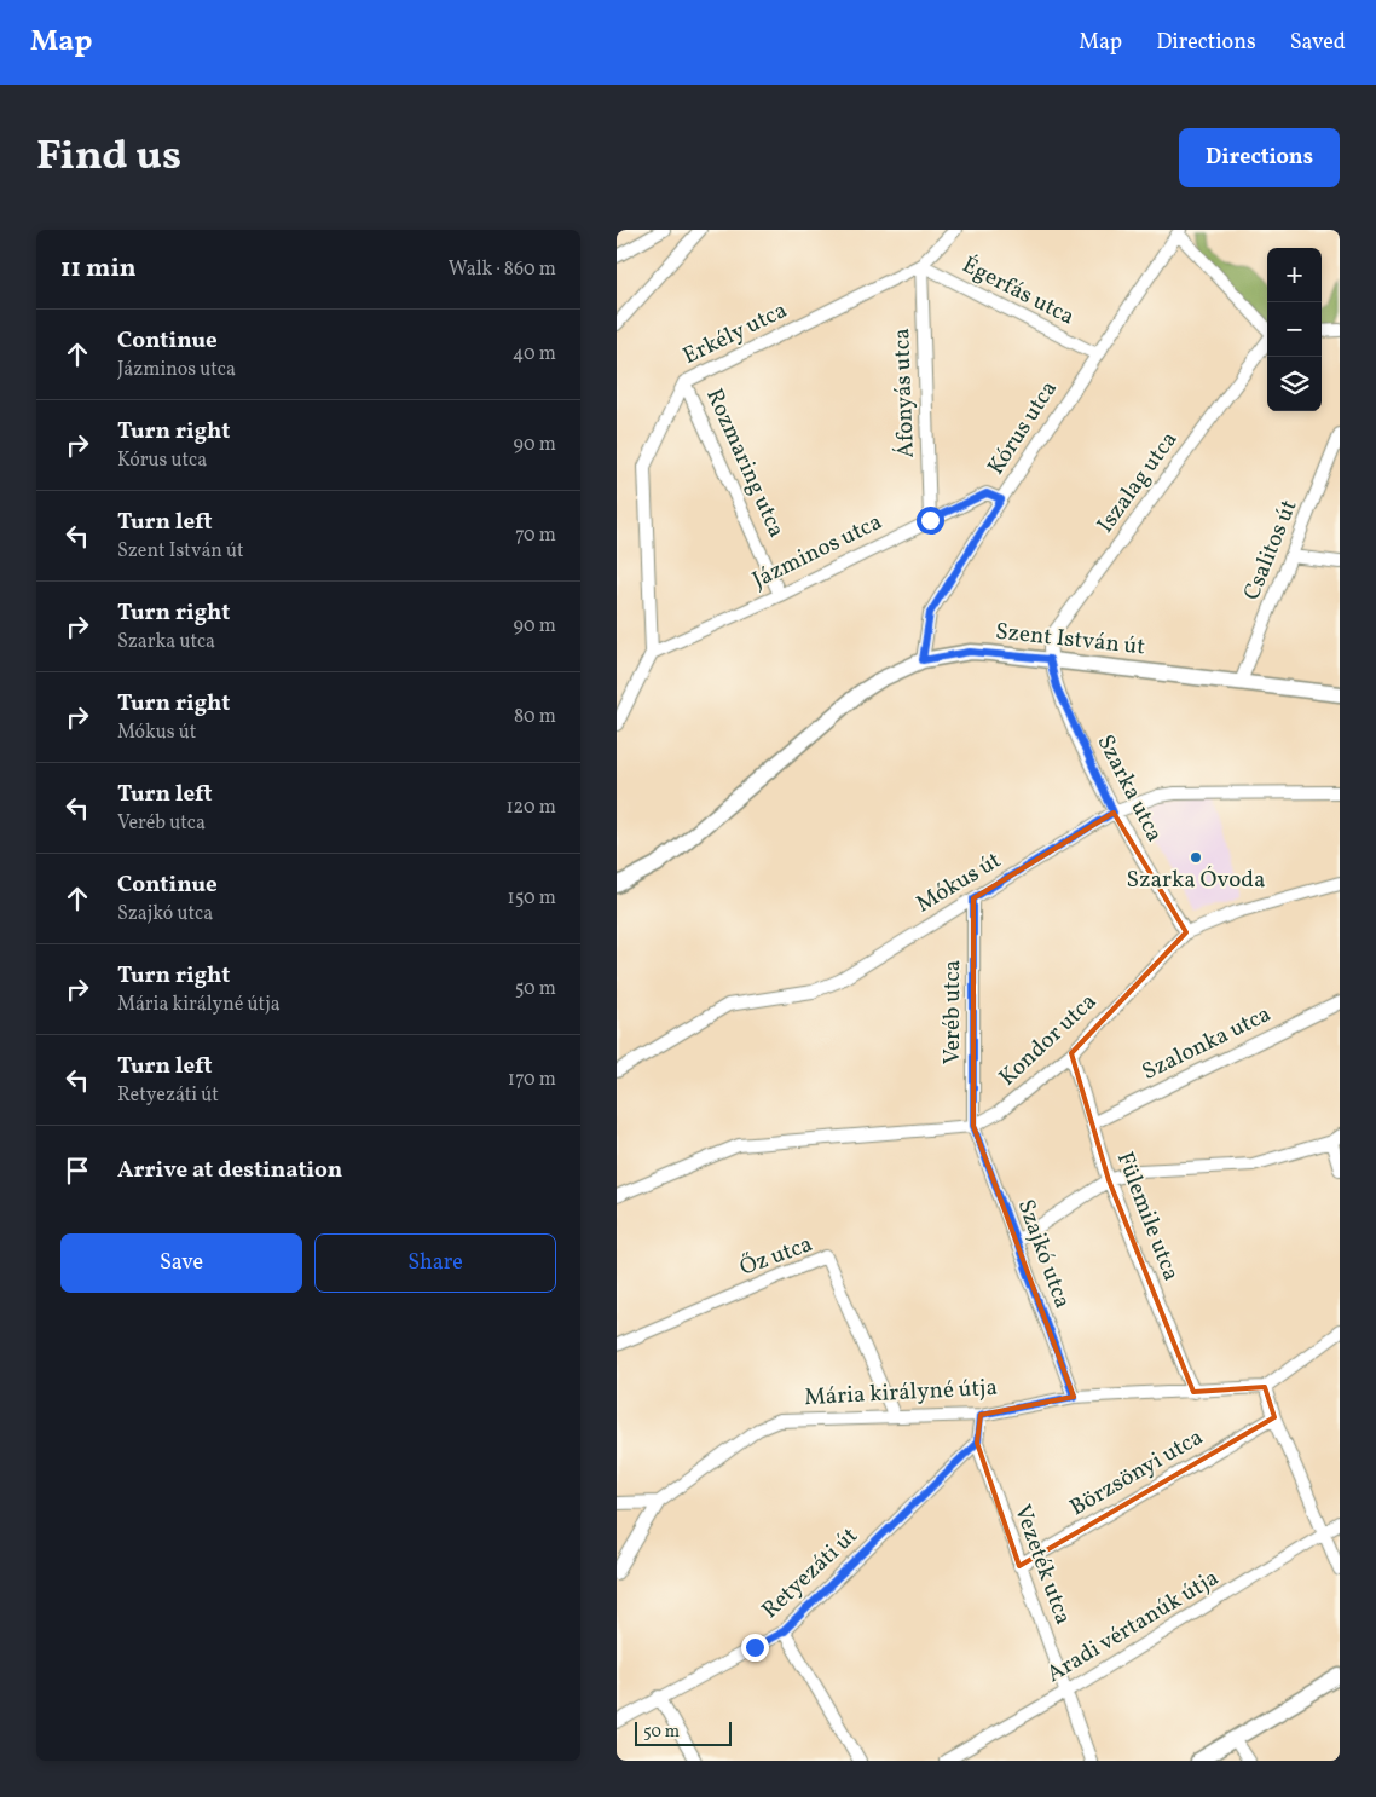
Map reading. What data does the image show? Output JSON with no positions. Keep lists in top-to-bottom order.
{
  "streets": {
    "street": [
      "Égerfás utca",
      "Erkély utca",
      "Áfonyás utca",
      "Kórus utca",
      "Rozmaring utca",
      "Iszalag utca",
      "Csalitos út",
      "Jázminos utca",
      "Szent István út",
      "Szarka utca",
      "Mókus út",
      "Veréb utca",
      "Kondor utca",
      "Szalonka utca",
      "Fülemile utca",
      "Szajkó utca",
      "Őz utca",
      "Mária királyné útja",
      "Börzsönyi utca",
      "Vezeték utca",
      "Retyezáti út",
      "Aradi vértanúk útja"
    ]
  },
  "crossings": [
    ["Égerfás utca", "Erkély utca"],
    ["Égerfás utca", "Áfonyás utca"],
    ["Égerfás utca", "Kórus utca"],
    ["Erkély utca", "Áfonyás utca"],
    ["Erkély utca", "Rozmaring utca"],
    ["Erkély utca", "Jázminos utca"],
    ["Áfonyás utca", "Jázminos utca"],
    ["Kórus utca", "Jázminos utca"],
    ["Kórus utca", "Szent István út"],
    ["Rozmaring utca", "Jázminos utca"],
    ["Iszalag utca", "Szent István út"],
    ["Iszalag utca", "Szarka utca"],
    ["Csalitos út", "Szent István út"],
    ["Szent István út", "Szarka utca"],
    ["Szarka utca", "Mókus út"],
    ["Szarka utca", "Kondor utca"],
    ["Mókus út", "Veréb utca"],
    ["Veréb utca", "Kondor utca"],
    ["Veréb utca", "Szajkó utca"],
    ["Kondor utca", "Fülemile utca"],
    ["Kondor utca", "Szajkó utca"],
    ["Szalonka utca", "Fülemile utca"],
    ["Fülemile utca", "Mária királyné útja"],
    ["Szajkó utca", "Mária királyné útja"],
    ["Őz utca", "Mária királyné útja"],
    ["Mária királyné útja", "Vezeték utca"],
    ["Börzsönyi utca", "Vezeték utca"],
    ["Vezeték utca", "Retyezáti út"],
    ["Vezeték utca", "Aradi vértanúk útja"]
  ],
  "places": ["Szarka Óvoda"],
  "scale_bar": "50 m",
  "page": {
    "header": "Map",
    "nav": ["Map", "Directions", "Saved"],
    "title": "Find us",
    "buttons": [
      "Directions",
      ["Save", "Share"]
    ],
    "heading": ["11 min", "Walk · 860 m"],
    "map_buttons": ["+", "−"],
    "list": [
      ["Continue", "Jázminos utca", "40 m"],
      ["Turn right", "Kórus utca", "90 m"],
      ["Turn left", "Szent István út", "70 m"],
      ["Turn right", "Szarka utca", "90 m"],
      ["Turn right", "Mókus út", "80 m"],
      ["Turn left", "Veréb utca", "120 m"],
      ["Continue", "Szajkó utca", "150 m"],
      ["Turn right", "Mária királyné útja", "50 m"],
      ["Turn left", "Retyezáti út", "170 m"],
      "Arrive at destination"
    ],
    "scale": "50 m"
  }
}
